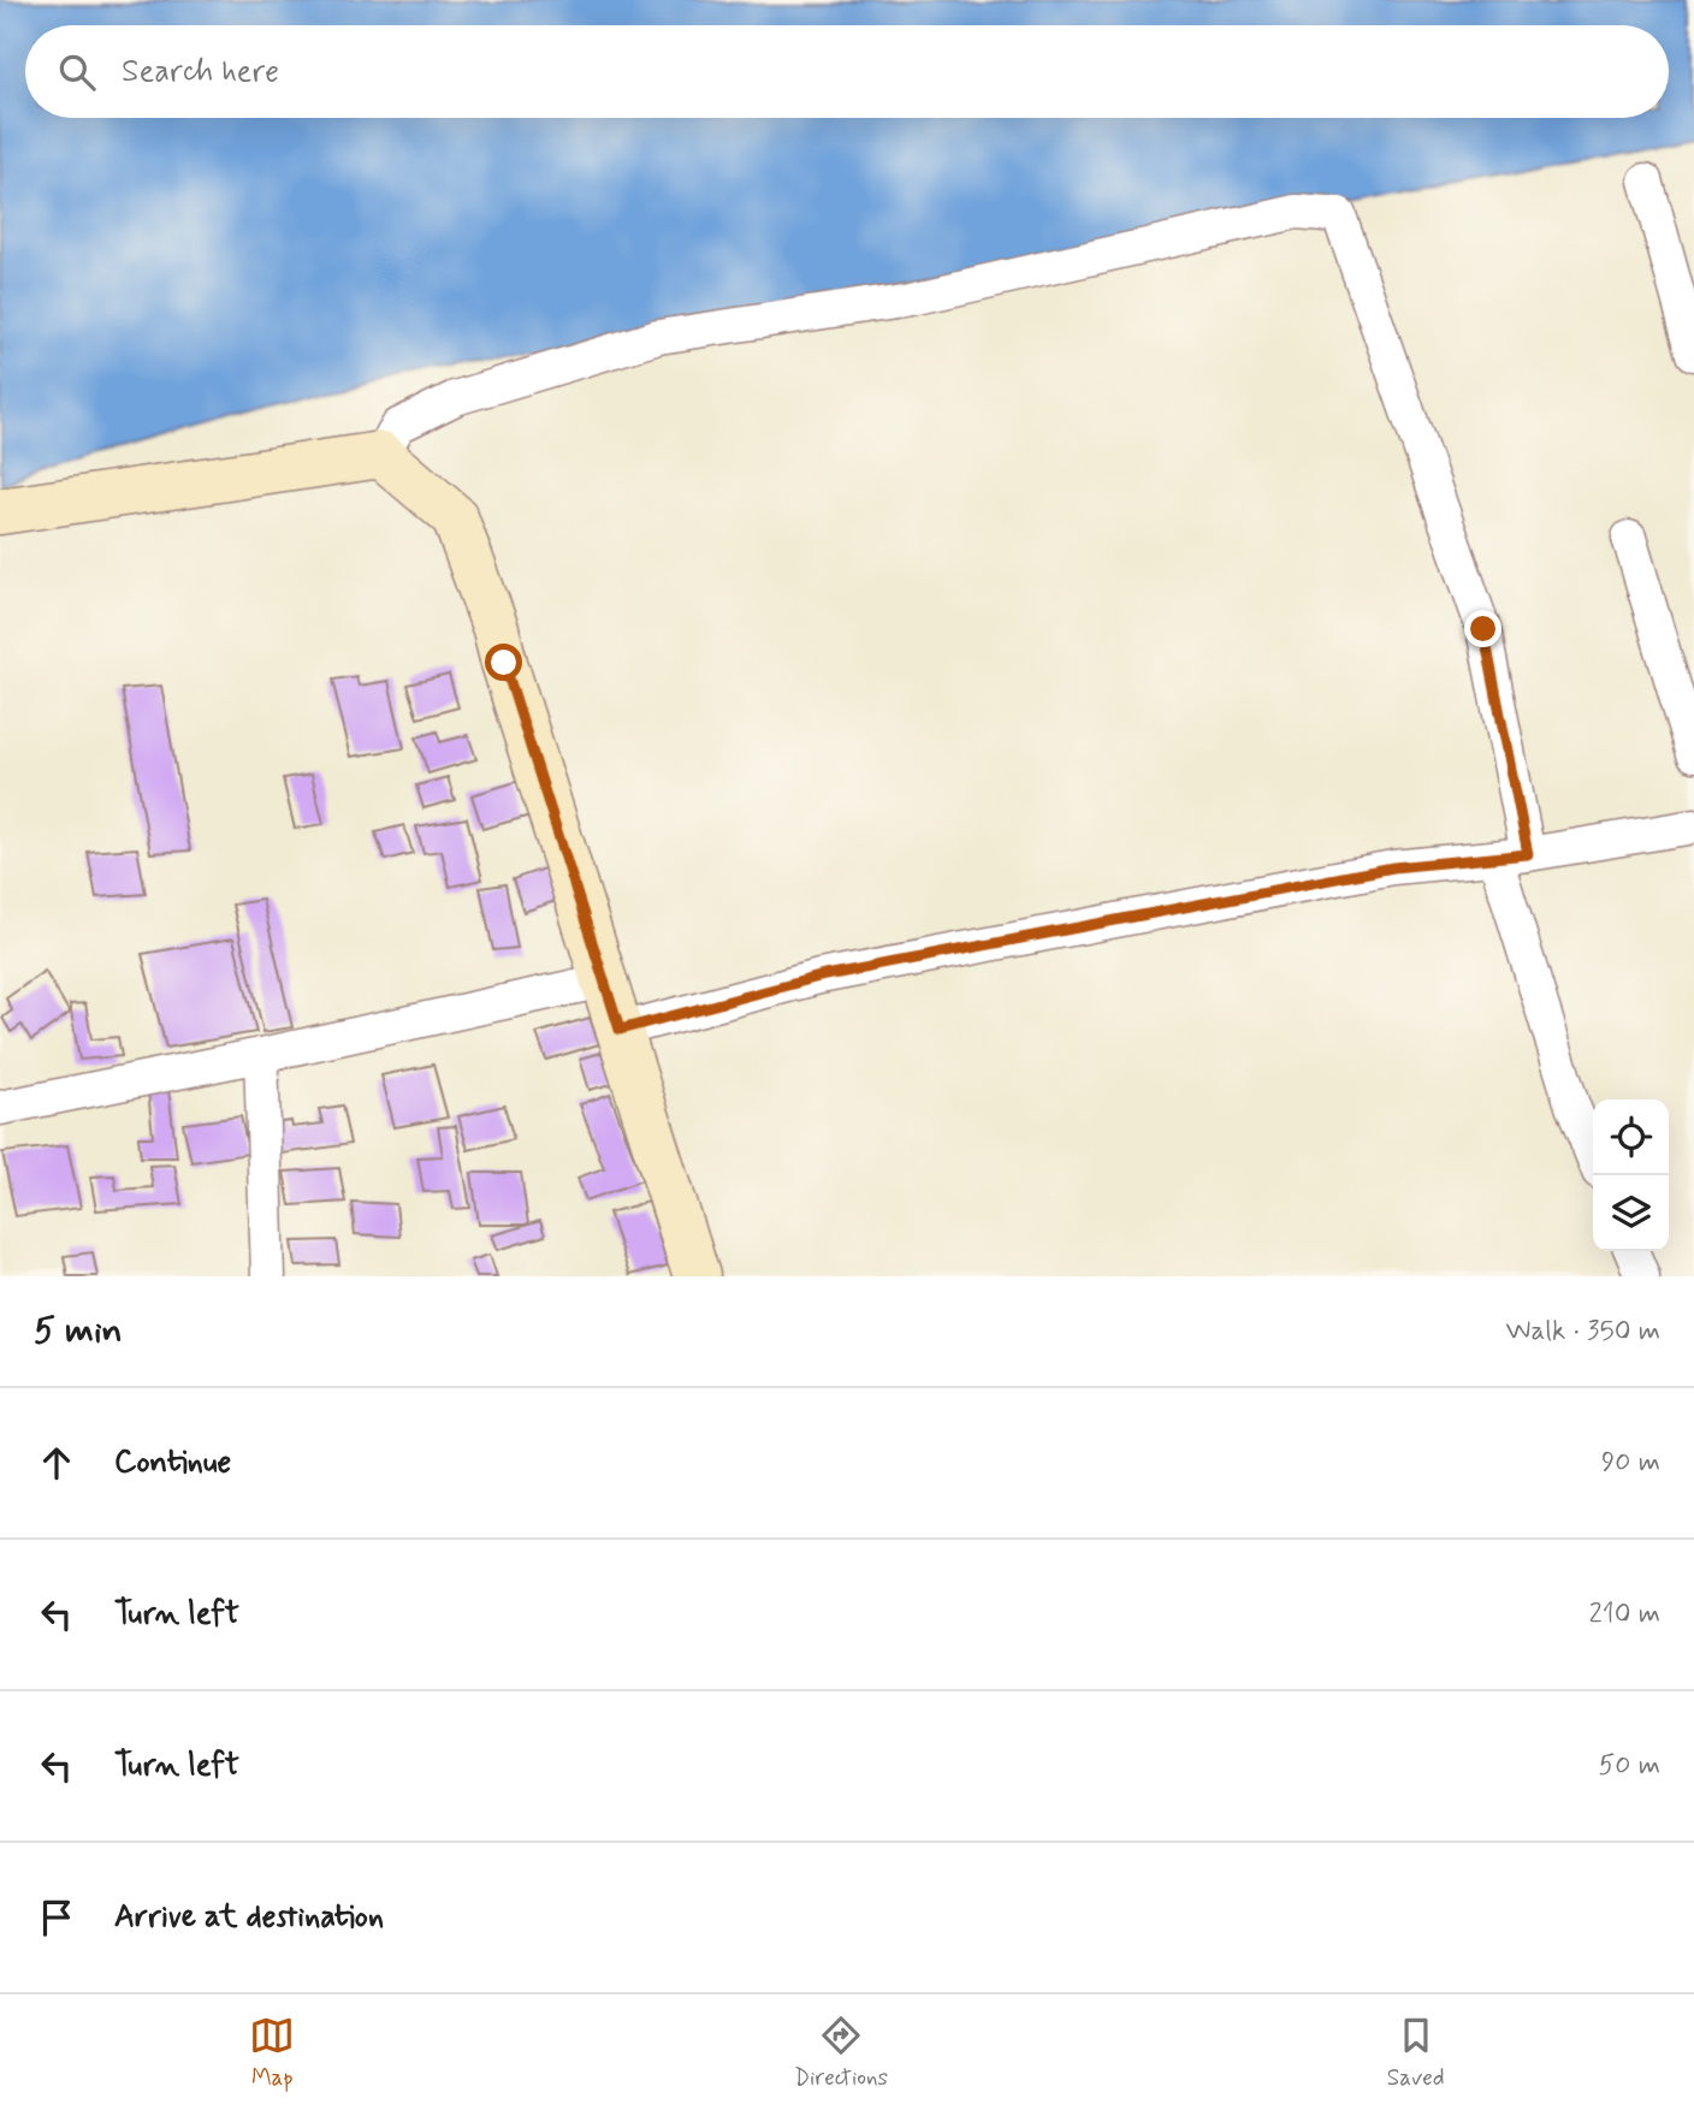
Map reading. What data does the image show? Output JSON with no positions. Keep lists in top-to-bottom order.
{
  "page": {
    "search": "Search here",
    "heading": ["5 min", "Walk · 350 m"],
    "list": [
      ["Continue", "90 m"],
      ["Turn left", "210 m"],
      ["Turn left", "50 m"],
      "Arrive at destination"
    ],
    "nav": ["Map", "Directions", "Saved"]
  }
}
